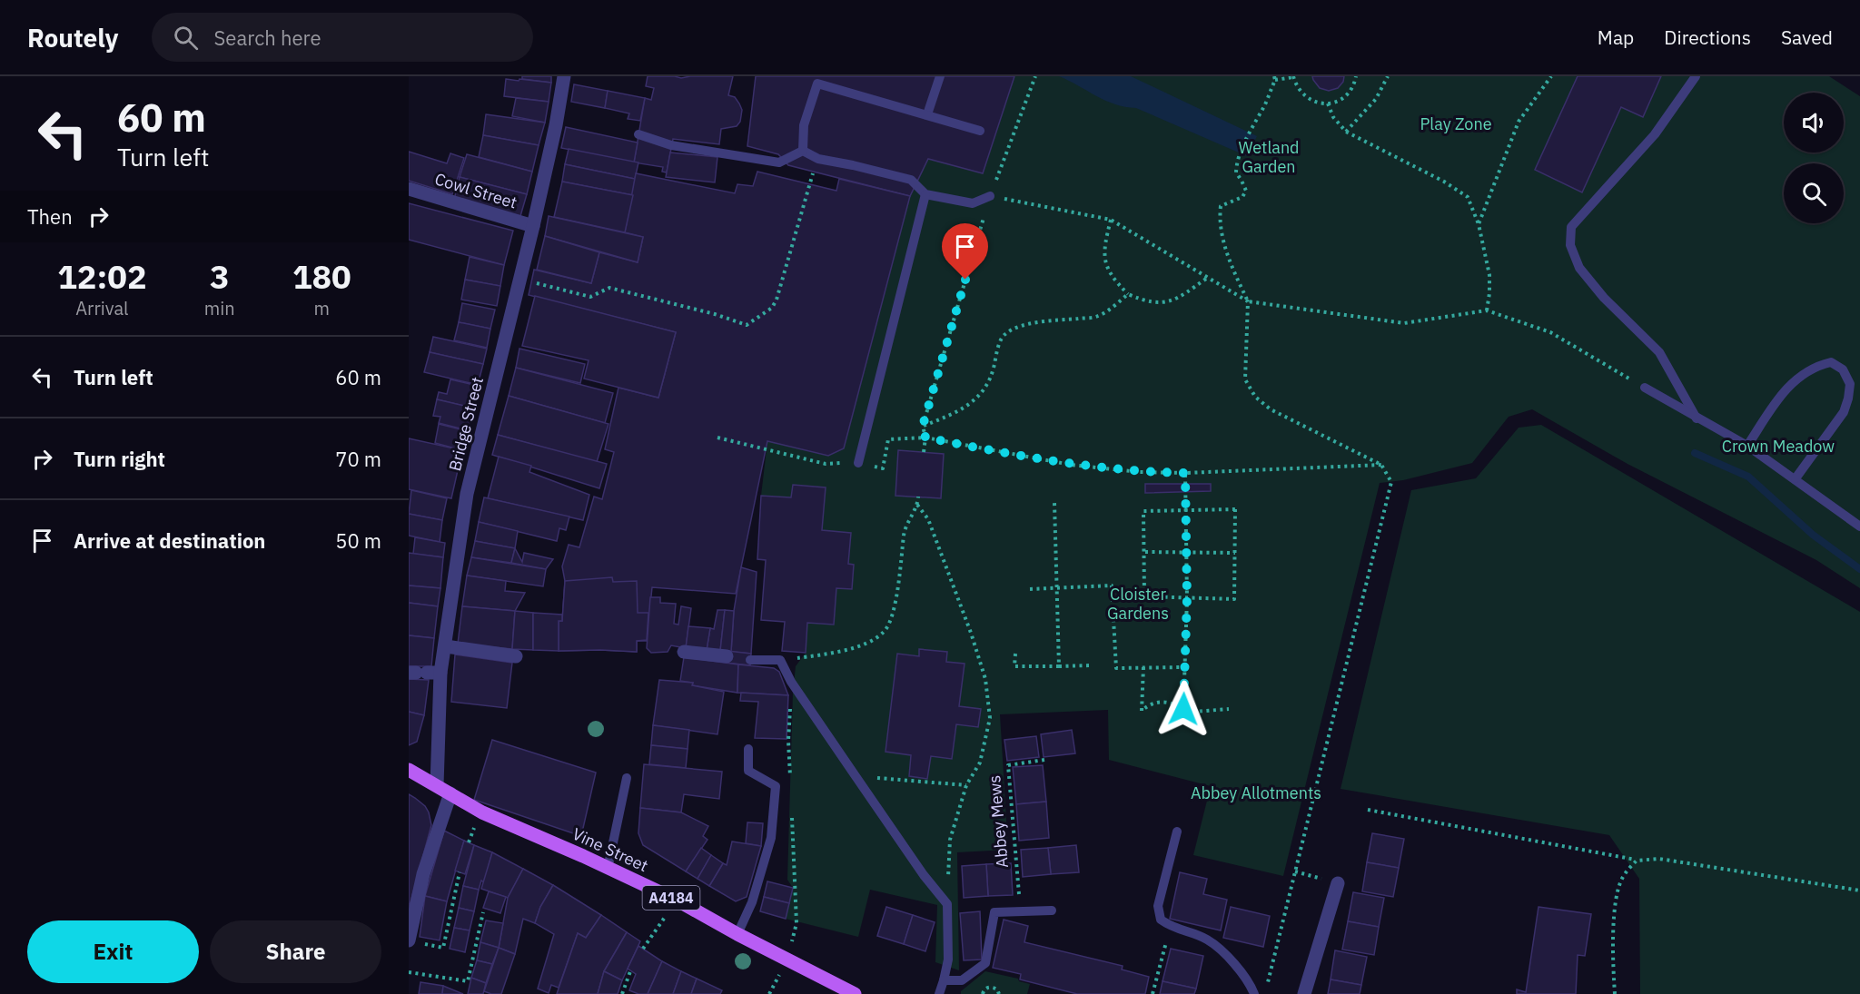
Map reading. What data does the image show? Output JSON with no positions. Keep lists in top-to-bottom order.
{
  "streets": {
    "main road": ["Vine Street", "A4184"],
    "street": ["Cowl Street", "Bridge Street"],
    "path": ["Abbey Mews"]
  },
  "crossings": [
    ["Cowl Street", "Bridge Street"],
    ["Bridge Street", "Vine Street"],
    ["Bridge Street", "A4184"],
    ["Vine Street", "A4184"]
  ],
  "parks": [
    "Play Zone",
    "Wetland Garden",
    "Crown Meadow",
    "Cloister Gardens",
    "Abbey Allotments"
  ],
  "page": {
    "header": "Routely",
    "search": "Search here",
    "nav": ["Map", "Directions", "Saved"],
    "turn": ["60 m", "Turn left"],
    "then": "Then",
    "eta": [
      "12:02",
      "Arrival",
      "3",
      "min",
      "180",
      "m"
    ],
    "list": [
      {
        "name": "Turn left",
        "value": "60 m"
      },
      {
        "name": "Turn right",
        "value": "70 m"
      },
      {
        "name": "Arrive at destination",
        "value": "50 m"
      }
    ],
    "buttons": ["Exit", "Share"]
  }
}
